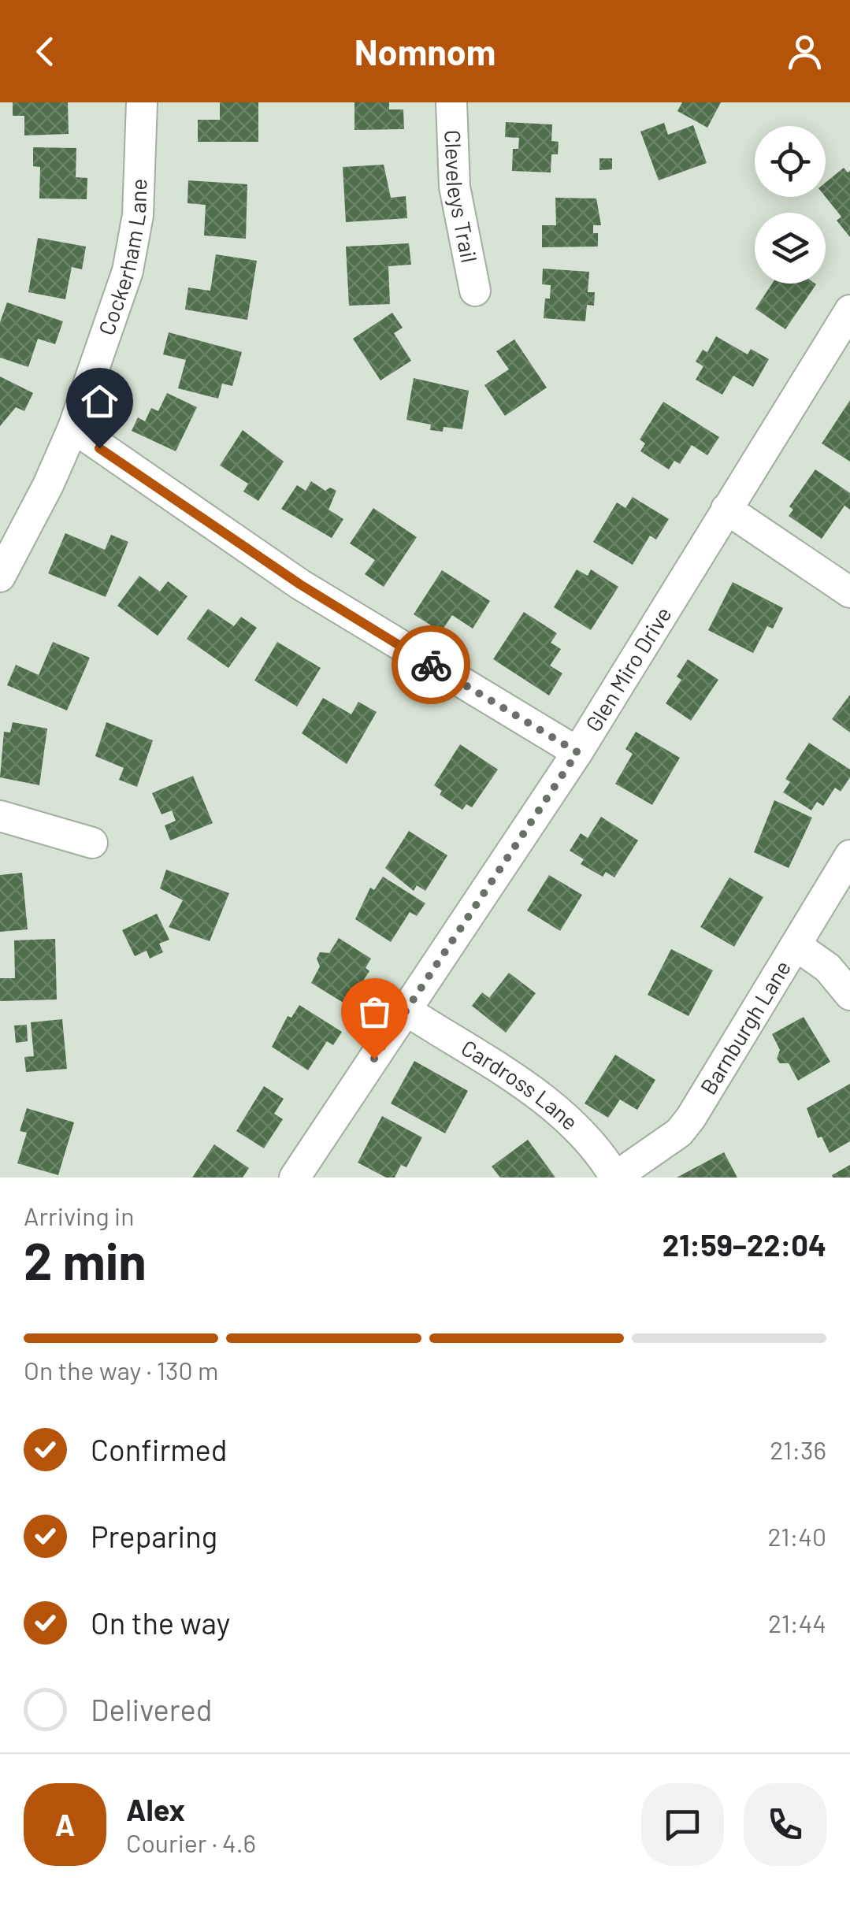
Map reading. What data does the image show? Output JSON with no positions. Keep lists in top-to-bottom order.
{
  "streets": {
    "street": [
      "Cleveleys Trail",
      "Cockerham Lane",
      "Glen Miro Drive",
      "Barnburgh Lane",
      "Cardross Lane"
    ]
  },
  "crossings": [
    ["Glen Miro Drive", "Cardross Lane"],
    ["Barnburgh Lane", "Cardross Lane"]
  ],
  "page": {
    "header": "Nomnom",
    "heading": ["2 min", "Arriving in", "21:59–22:04"],
    "panel": ["Alex", "Courier · 4.6"],
    "bar": "On the way · 130 m",
    "list": [
      ["Confirmed", "21:36"],
      ["Preparing", "21:40"],
      ["On the way", "21:44"],
      "Delivered"
    ],
    "round": "A"
  }
}
